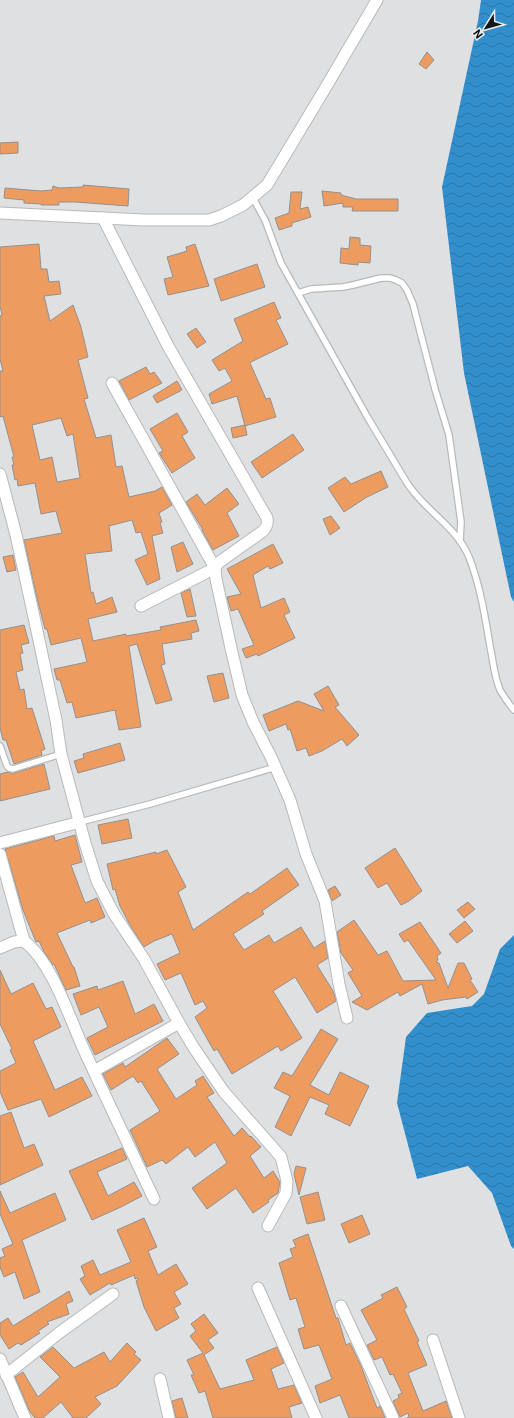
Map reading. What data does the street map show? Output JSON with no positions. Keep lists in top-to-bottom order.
{
  "north": "bottom left"
}
